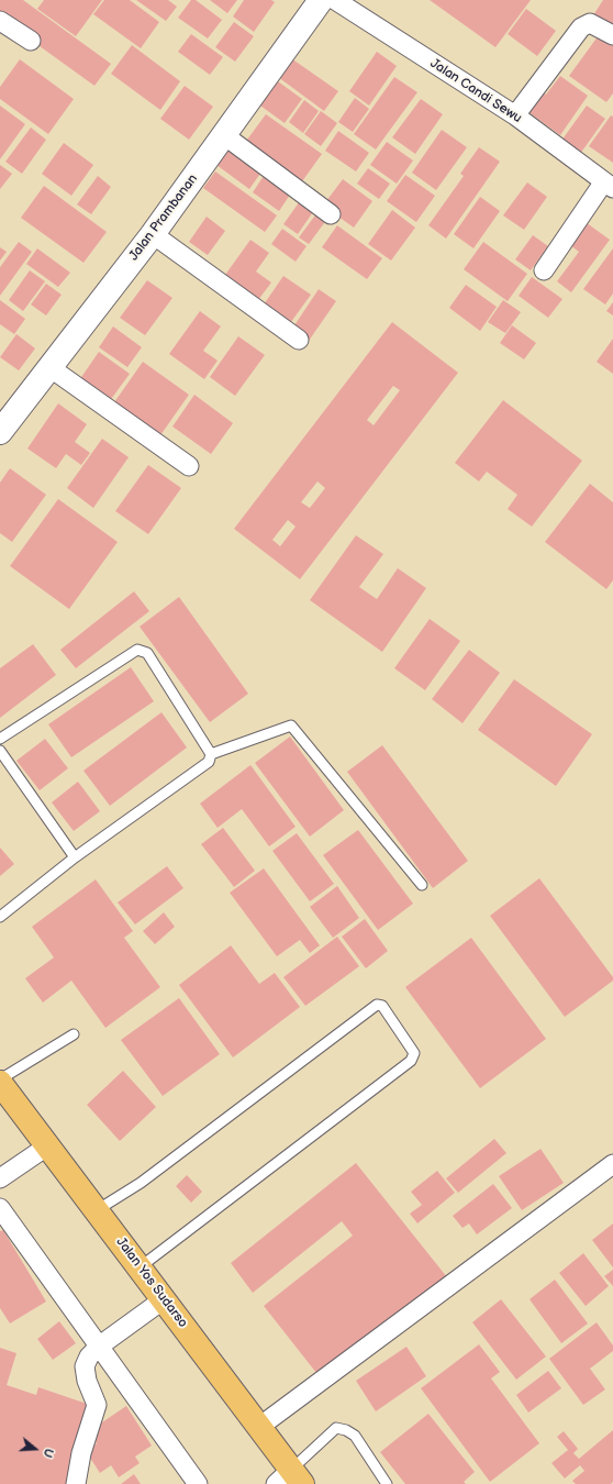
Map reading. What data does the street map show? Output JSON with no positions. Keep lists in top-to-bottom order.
{
  "streets": {
    "highway": ["Jalan Yos Sudarso"],
    "street": ["Jalan Candi Sewu", "Jalan Prambanan"]
  },
  "north": "right"
}
